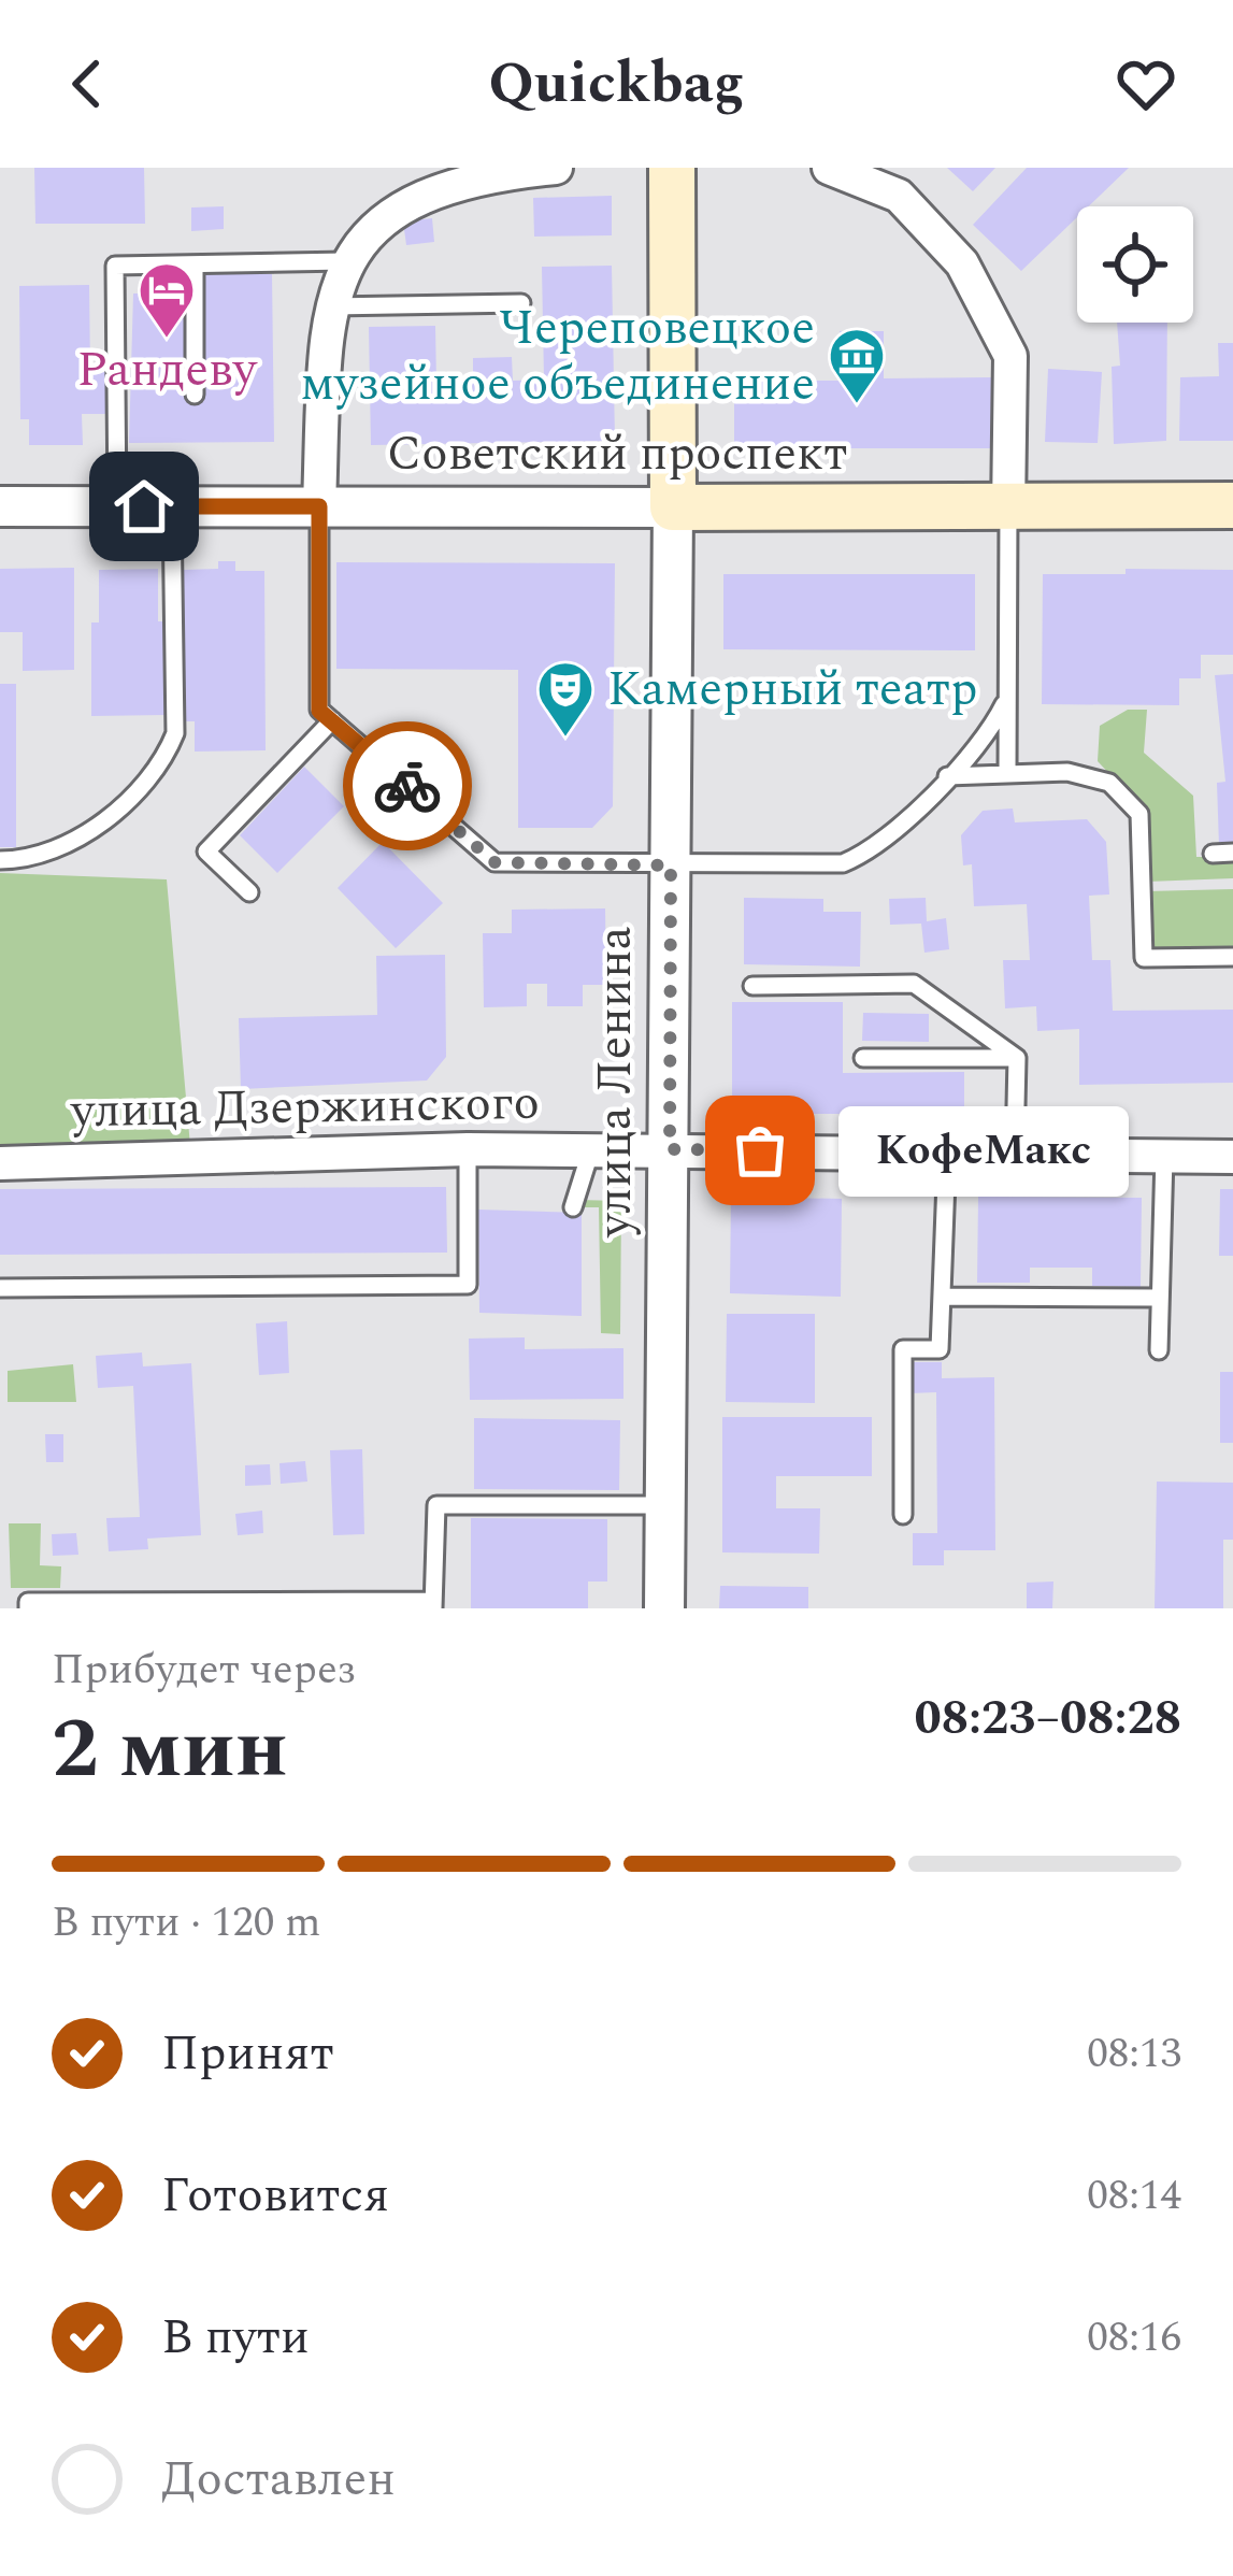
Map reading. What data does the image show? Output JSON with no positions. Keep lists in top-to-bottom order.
{
  "streets": {
    "main road": ["Советский проспект", "улица Ленина"],
    "street": ["улица Дзержинского"]
  },
  "crossings": [
    ["Советский проспект", "улица Ленина"],
    ["улица Ленина", "улица Дзержинского"]
  ],
  "places": {
    "hotel": ["Рандеву"],
    "museum": ["Череповецкое музейное объединение"],
    "theatre": ["Камерный театр"],
    "other": ["КофеМакс"]
  },
  "page": {
    "header": "Quickbag",
    "bubble": "КофеМакс",
    "heading": ["2 мин", "Прибудет через", "08:23–08:28"],
    "bar": "В пути · 120 m",
    "list": [
      ["Принят", "08:13"],
      ["Готовится", "08:14"],
      ["В пути", "08:16"],
      "Доставлен"
    ]
  }
}
